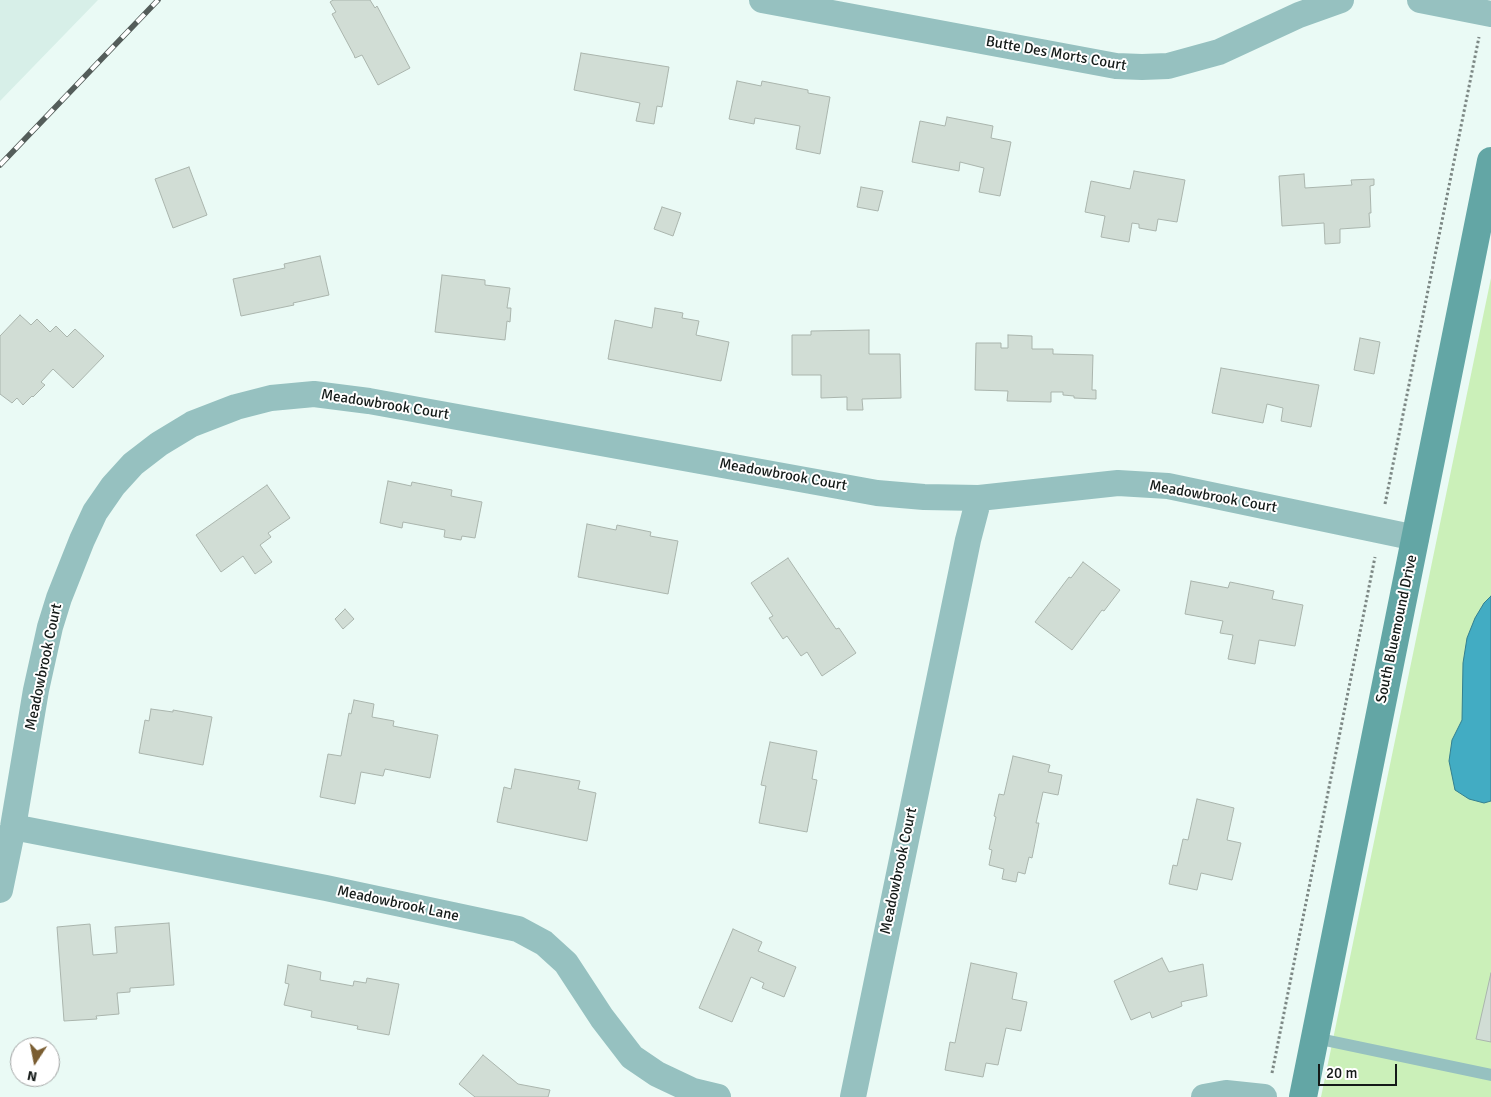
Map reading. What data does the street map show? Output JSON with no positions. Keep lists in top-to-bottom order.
{
  "streets": {
    "main road": ["South Bluemound Drive"],
    "street": ["Butte Des Morts Court", "Meadowbrook Court", "Meadowbrook Lane"]
  },
  "crossings": [
    ["Meadowbrook Court", "South Bluemound Drive"],
    ["Meadowbrook Court", "Meadowbrook Lane"]
  ],
  "scale_bar": "20 m",
  "north": "bottom"
}
